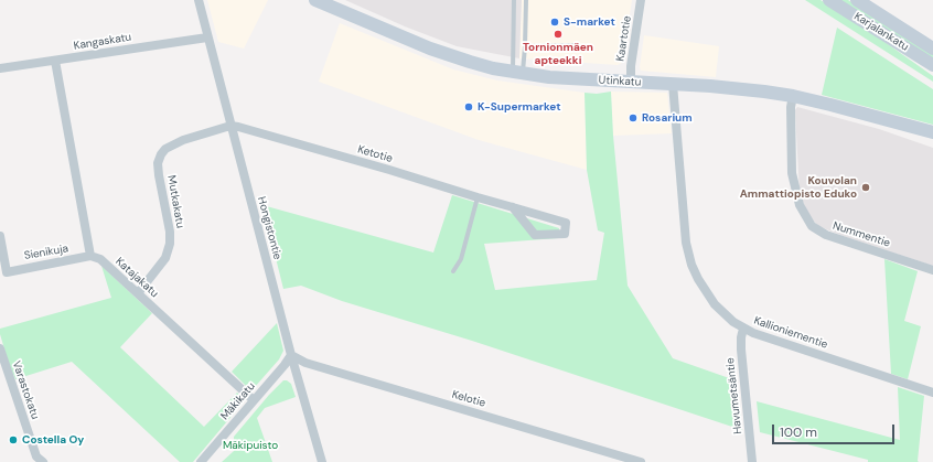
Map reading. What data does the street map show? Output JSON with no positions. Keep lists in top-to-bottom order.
{
  "streets": {
    "street": [
      "Karjalankatu",
      "Kaartotie",
      "Kangaskatu",
      "Utinkatu",
      "Ketotie",
      "Mutkakatu",
      "Hongistontie",
      "Nummentie",
      "Sienikuja",
      "Katajakatu",
      "Kallioniementie",
      "Varastokatu",
      "Havumetsäntie",
      "Kelotie",
      "Mäkikatu"
    ]
  },
  "crossings": [
    ["Kaartotie", "Utinkatu"],
    ["Kangaskatu", "Hongistontie"],
    ["Utinkatu", "Nummentie"],
    ["Utinkatu", "Kallioniementie"],
    ["Ketotie", "Mutkakatu"],
    ["Ketotie", "Hongistontie"],
    ["Mutkakatu", "Hongistontie"],
    ["Mutkakatu", "Katajakatu"],
    ["Hongistontie", "Kelotie"],
    ["Hongistontie", "Mäkikatu"],
    ["Sienikuja", "Katajakatu"],
    ["Katajakatu", "Mäkikatu"],
    ["Kallioniementie", "Havumetsäntie"],
    ["Kelotie", "Mäkikatu"]
  ],
  "parks": ["Mäkipuisto"],
  "places": [
    "S-market",
    "Tornionmäen apteekki",
    "K-Supermarket",
    "Rosarium",
    "Kouvolan Ammattiopisto Eduko",
    "Costella Oy"
  ],
  "scale_bar": "100 m"
}
